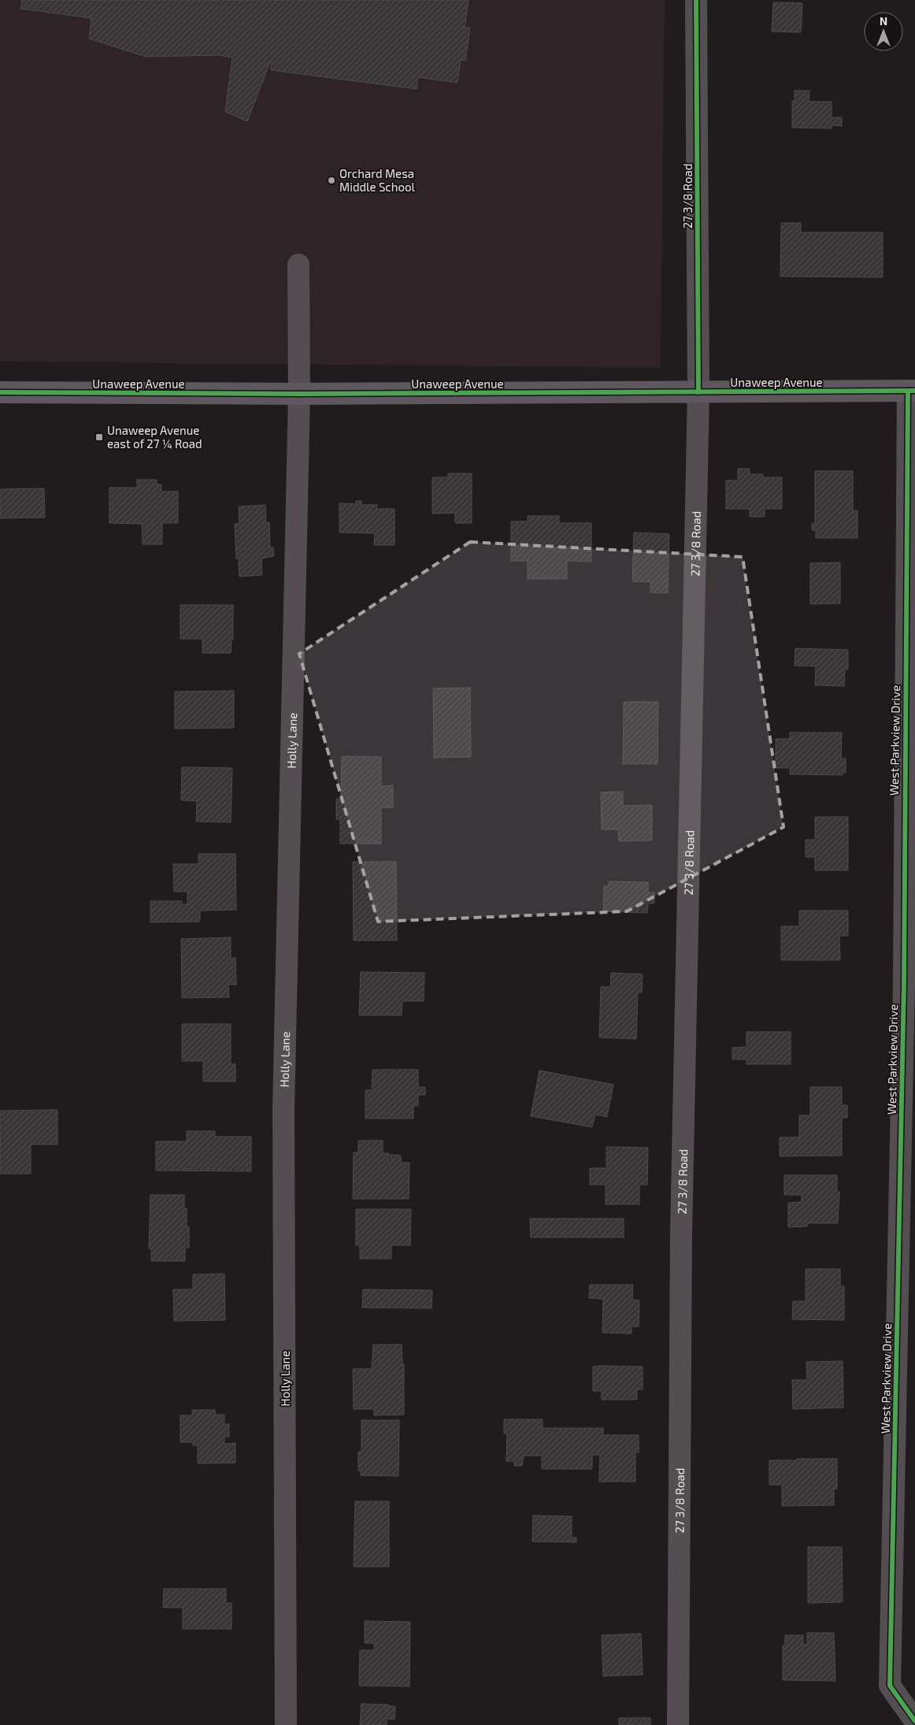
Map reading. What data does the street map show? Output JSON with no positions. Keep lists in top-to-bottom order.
{
  "streets": {
    "main road": ["Unaweep Avenue"],
    "street": ["27 3/8 Road", "Holly Lane", "West Parkview Drive"]
  },
  "crossings": [
    ["27 3/8 Road", "Unaweep Avenue"],
    ["Unaweep Avenue", "Holly Lane"],
    ["Unaweep Avenue", "West Parkview Drive"]
  ],
  "places": {
    "other": ["Orchard Mesa Middle School"],
    "transit": ["Unaweep Avenue east of 27 ¼ Road"]
  },
  "north": "top"
}
